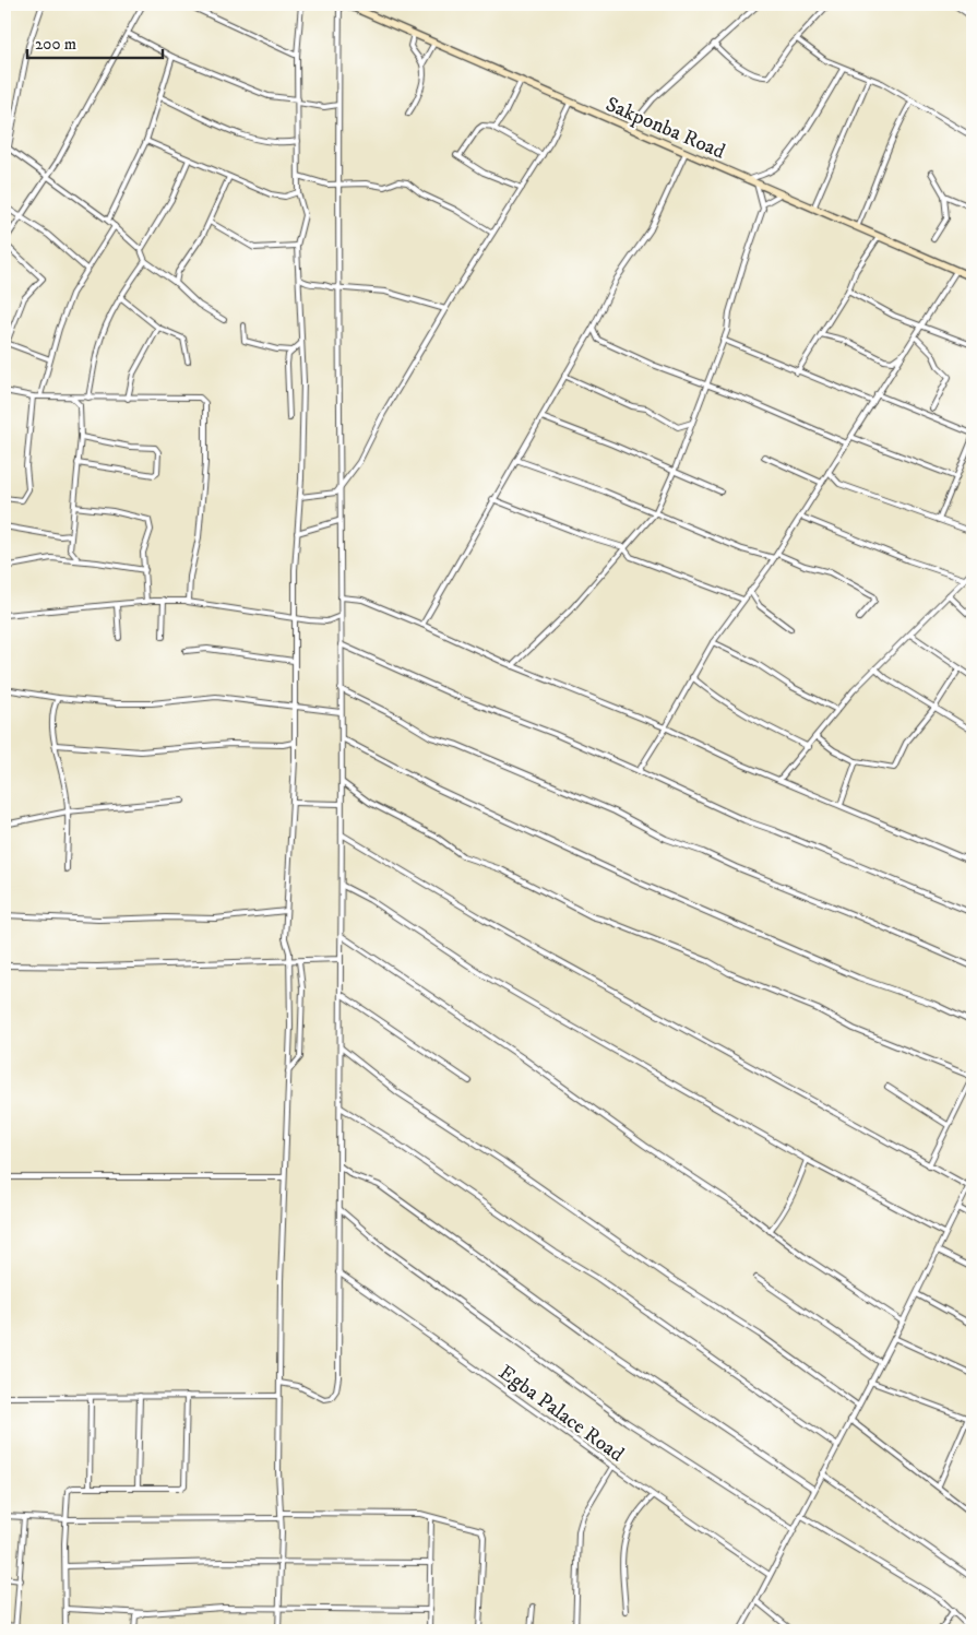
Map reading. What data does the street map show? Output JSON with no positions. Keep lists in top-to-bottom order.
{
  "streets": {
    "main road": ["Sakponba Road"],
    "street": ["Egba Palace Road"]
  },
  "scale_bar": "200 m"
}
